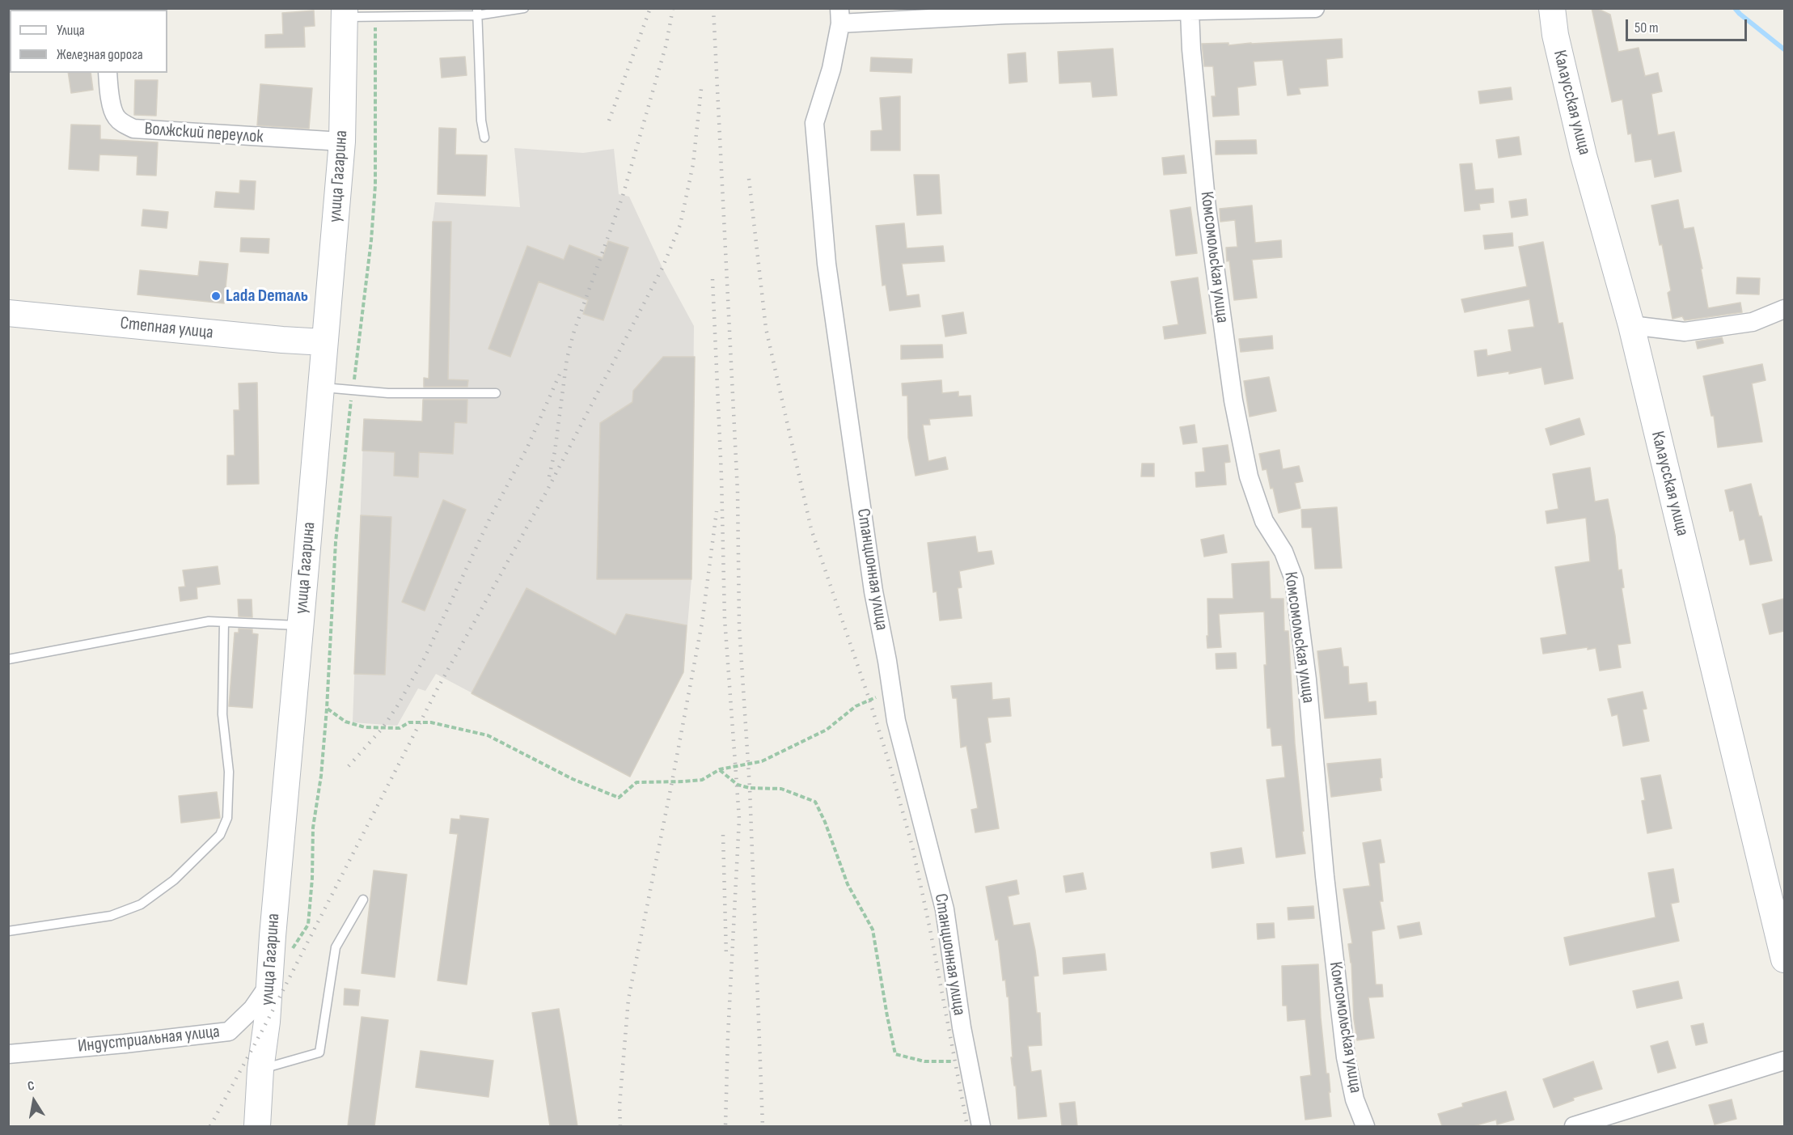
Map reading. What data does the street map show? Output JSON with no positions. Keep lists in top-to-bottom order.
{
  "streets": {
    "street": [
      "Калаусская улица",
      "Волжский переулок",
      "улица Гагарина",
      "Комсомольская улица",
      "Степная улица",
      "Станционная улица",
      "Индустриальная улица"
    ]
  },
  "crossings": [
    ["Волжский переулок", "улица Гагарина"],
    ["улица Гагарина", "Степная улица"],
    ["улица Гагарина", "Индустриальная улица"]
  ],
  "places": ["Lada Dеталь"],
  "legend": ["Улица", "Железная дорога"],
  "scale_bar": "50 m",
  "north": "top"
}
